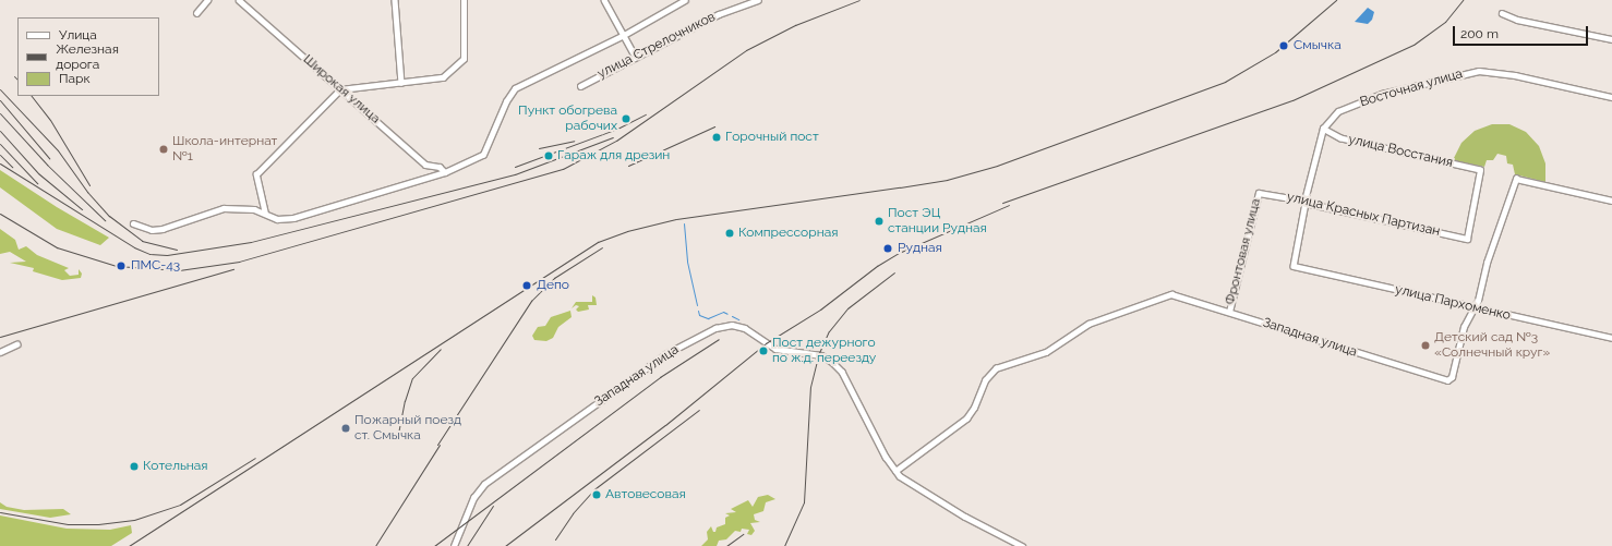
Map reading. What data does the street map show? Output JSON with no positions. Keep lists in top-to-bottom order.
{
  "streets": {
    "street": [
      "улица Стрелочников",
      "Восточная улица",
      "Широкая улица",
      "улица Восстания",
      "улица Красных Партизан",
      "Фронтовая улица",
      "улица Пархоменко",
      "Западная улица"
    ]
  },
  "crossings": [
    ["Восточная улица", "улица Восстания"],
    ["улица Восстания", "улица Красных Партизан"],
    ["улица Красных Партизан", "Фронтовая улица"],
    ["улица Красных Партизан", "улица Пархоменко"],
    ["Фронтовая улица", "Западная улица"],
    ["улица Пархоменко", "Западная улица"]
  ],
  "places": [
    "Смычка",
    "Пункт обогрева рабочих",
    "Горочный пост",
    "Школа-интернат №1",
    "Гараж для дрезин",
    "Пост ЭЦ станции Рудная",
    "Компрессорная",
    "Рудная",
    "ПМС-43",
    "Депо",
    "Детский сад №3 «Солнечный круг»",
    "Пост дежурного по ж.д. переезду",
    "Пожарный поезд ст. Смычка",
    "Котельная",
    "Автовесовая"
  ],
  "legend": ["Улица", "Железная дорога", "Парк"],
  "scale_bar": "200 m"
}
